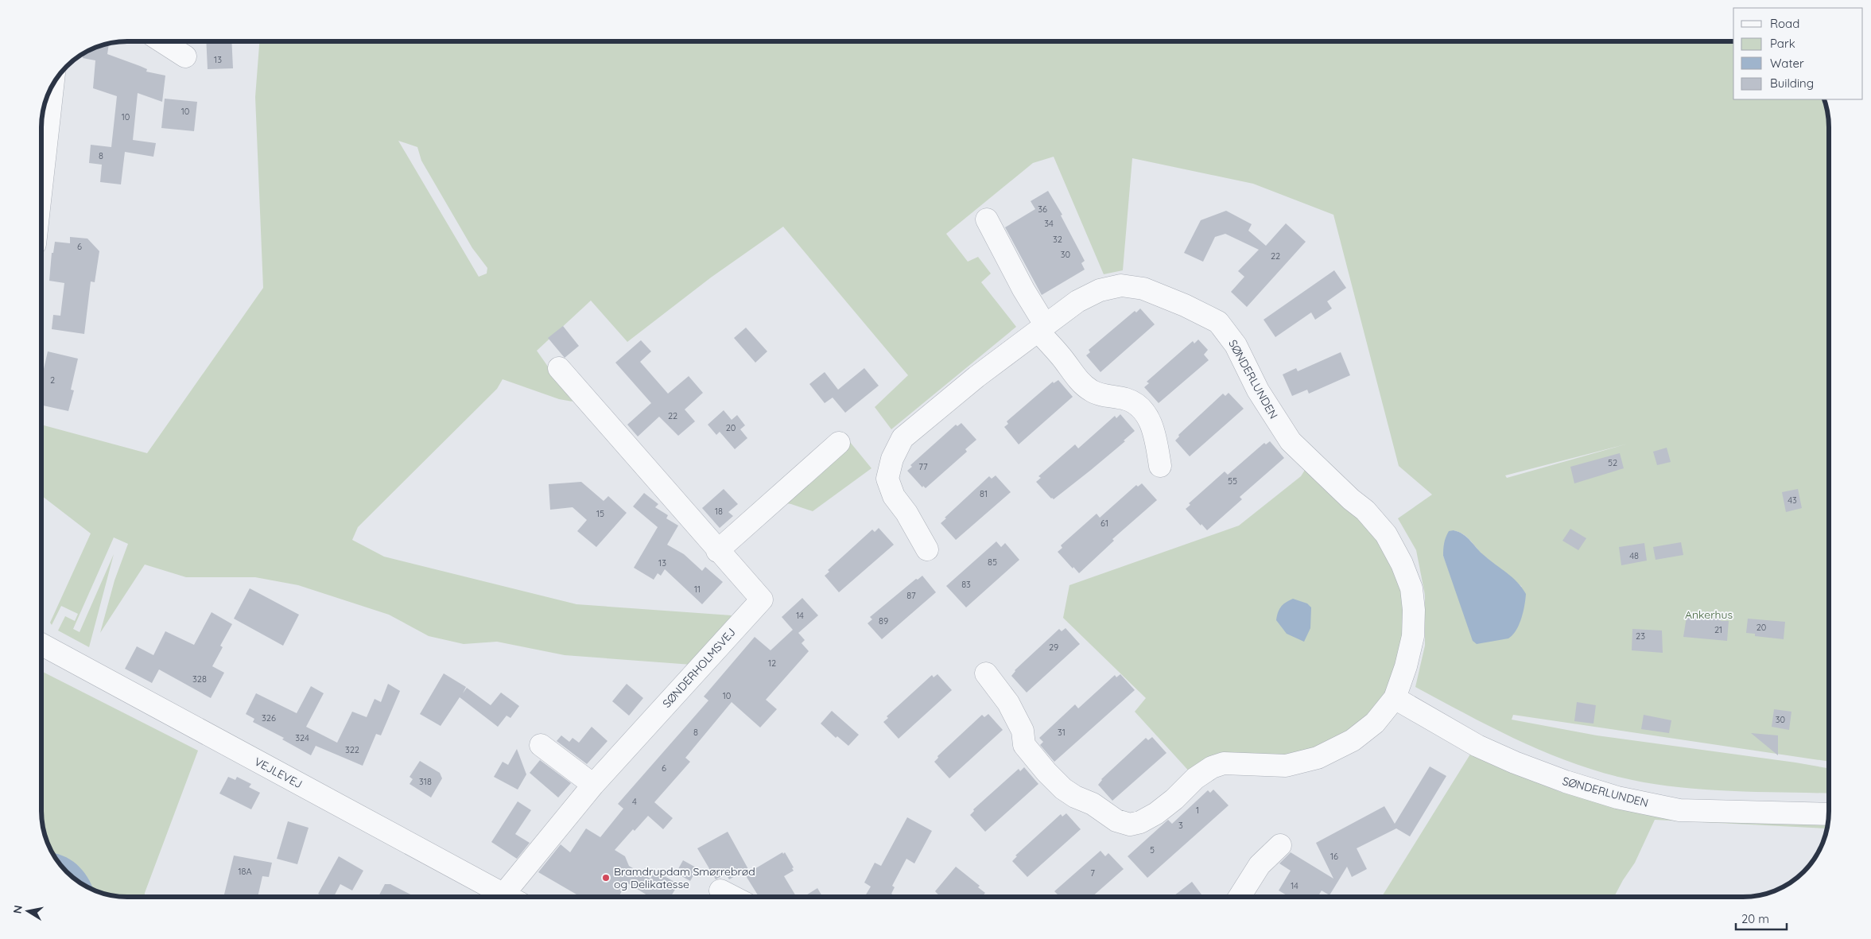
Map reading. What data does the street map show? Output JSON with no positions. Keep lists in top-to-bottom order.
{
  "streets": {
    "street": ["SØNDERLUNDEN", "SØNDERHOLMSVEJ", "VEJLEVEJ"]
  },
  "parks": ["Ankerhus"],
  "places": ["Bramdrupdam Smørrebrød og Delikatesse"],
  "house_numbers": [
    "13",
    "10",
    "10",
    "8",
    "36",
    "34",
    "32",
    "6",
    "30",
    "22",
    "2",
    "22",
    "20",
    "52",
    "77",
    "55",
    "81",
    "43",
    "18",
    "15",
    "61",
    "48",
    "85",
    "13",
    "83",
    "11",
    "87",
    "14",
    "89",
    "20",
    "21",
    "23",
    "29",
    "12",
    "328",
    "10",
    "326",
    "30",
    "8",
    "31",
    "324",
    "322",
    "6",
    "318",
    "4",
    "1",
    "3",
    "5",
    "16",
    "18A",
    "7",
    "14"
  ],
  "legend": [
    "Road",
    "Park",
    "Water",
    "Building"
  ],
  "scale_bar": "20 m",
  "north": "left"
}
